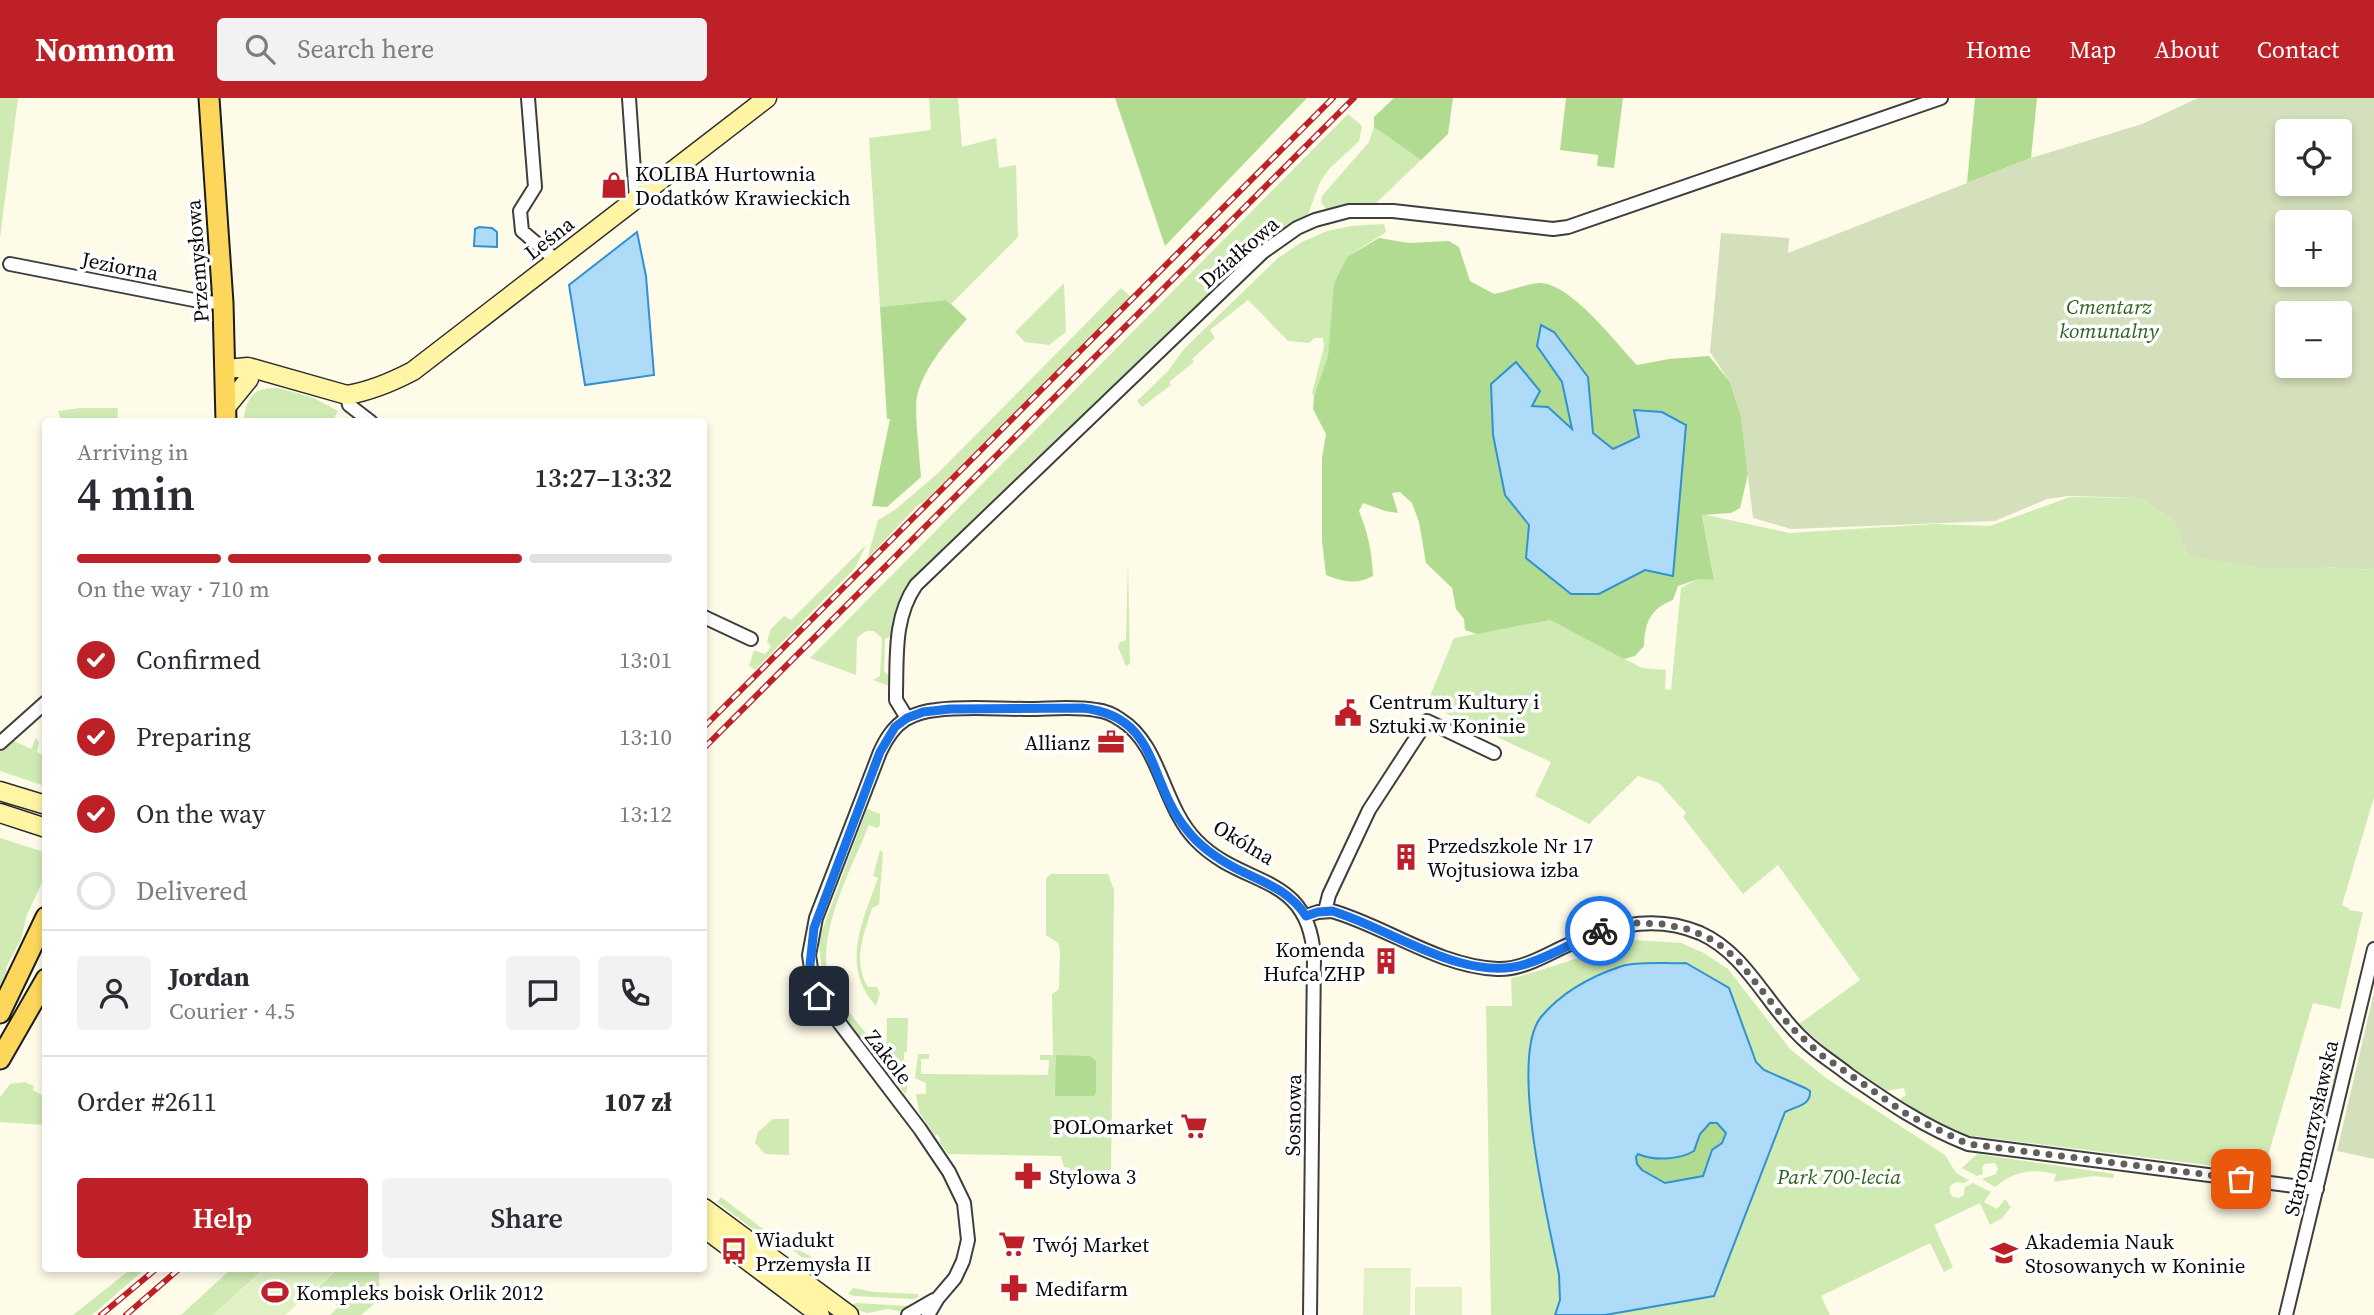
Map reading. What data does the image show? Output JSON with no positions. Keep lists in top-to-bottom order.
{
  "streets": {
    "main road": ["Przemysłowa"],
    "street": [
      "Leśna",
      "Działkowa",
      "Jeziorna",
      "Okólna",
      "Zakole",
      "Sosnowa",
      "Staromorzysławska"
    ]
  },
  "crossings": [
    ["Działkowa", "Okólna"],
    ["Działkowa", "Zakole"],
    ["Przemysłowa", "Jeziorna"],
    ["Okólna", "Zakole"],
    ["Okólna", "Sosnowa"]
  ],
  "parks": ["Cmentarz komunalny", "Park 700-lecia"],
  "places": {
    "shop": ["KOLIBA Hurtownia Dodatków Krawieckich"],
    "public building": ["Centrum Kultury i Sztuki w Koninie"],
    "office": ["Allianz"],
    "building": ["Przedszkole Nr 17 Wojtusiowa izba", "Komenda Hufca ZHP"],
    "supermarket": ["POLOmarket", "Twój Market"],
    "pharmacy": ["Stylowa 3", "Medifarm"],
    "bus stop": ["Wiadukt Przemysła II"],
    "school or university": ["Akademia Nauk Stosowanych w Koninie"],
    "sports": ["Kompleks boisk Orlik 2012"]
  },
  "page": {
    "header": "Nomnom",
    "search": "Search here",
    "nav": [
      "Home",
      "Map",
      "About",
      "Contact"
    ],
    "map_buttons": ["+", "−"],
    "heading": ["4 min", "Arriving in", "13:27–13:32"],
    "panel": [
      "Jordan",
      "Courier · 4.5",
      "Order #2611",
      "107 zł"
    ],
    "bar": "On the way · 710 m",
    "list": [
      ["Confirmed", "13:01"],
      ["Preparing", "13:10"],
      ["On the way", "13:12"],
      "Delivered"
    ],
    "buttons": ["Help", "Share"]
  }
}
